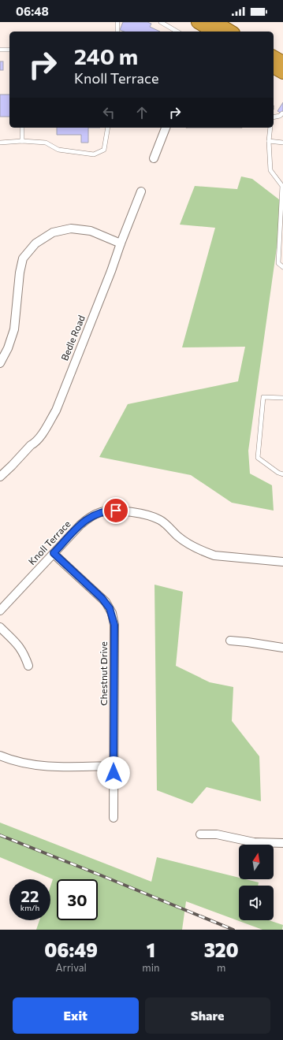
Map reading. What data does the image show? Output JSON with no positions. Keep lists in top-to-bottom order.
{
  "streets": {
    "street": ["Bedle Road", "Knoll Terrace", "Chestnut Drive"]
  },
  "crossings": [
    ["Knoll Terrace", "Chestnut Drive"]
  ],
  "north": "top",
  "page": {
    "status": "06:48",
    "turn": ["240 m", "Knoll Terrace"],
    "speed": "22 km/h",
    "limit": "30",
    "eta": [
      "06:49",
      "Arrival",
      "1",
      "min",
      "320",
      "m"
    ],
    "buttons": ["Exit", "Share"]
  }
}
